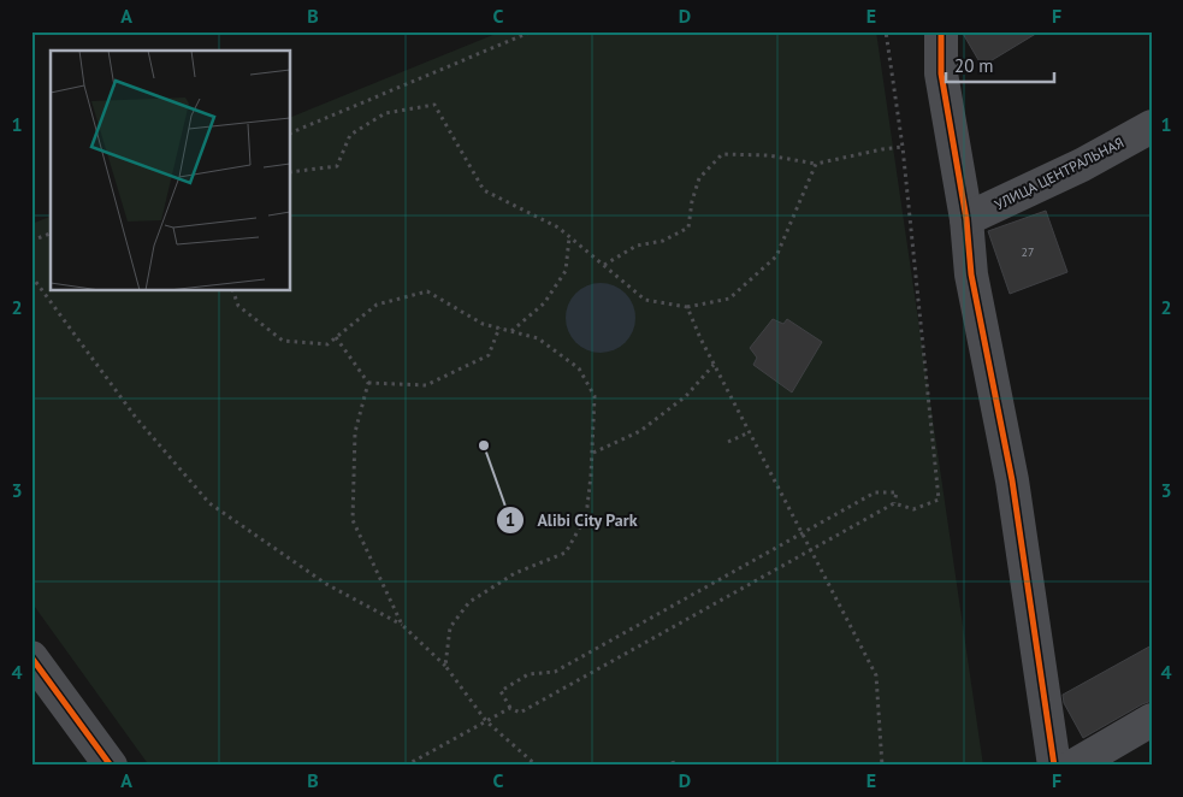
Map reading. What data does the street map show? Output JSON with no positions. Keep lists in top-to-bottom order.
{
  "streets": {
    "street": ["УЛИЦА ЦЕНТРАЛЬНАЯ"]
  },
  "places": ["Alibi City Park"],
  "house_numbers": ["27"],
  "scale_bar": "20 m",
  "grid": {
    "columns": [
      "A",
      "B",
      "C",
      "D",
      "E",
      "F"
    ],
    "rows": [
      "1",
      "2",
      "3",
      "4"
    ]
  }
}
